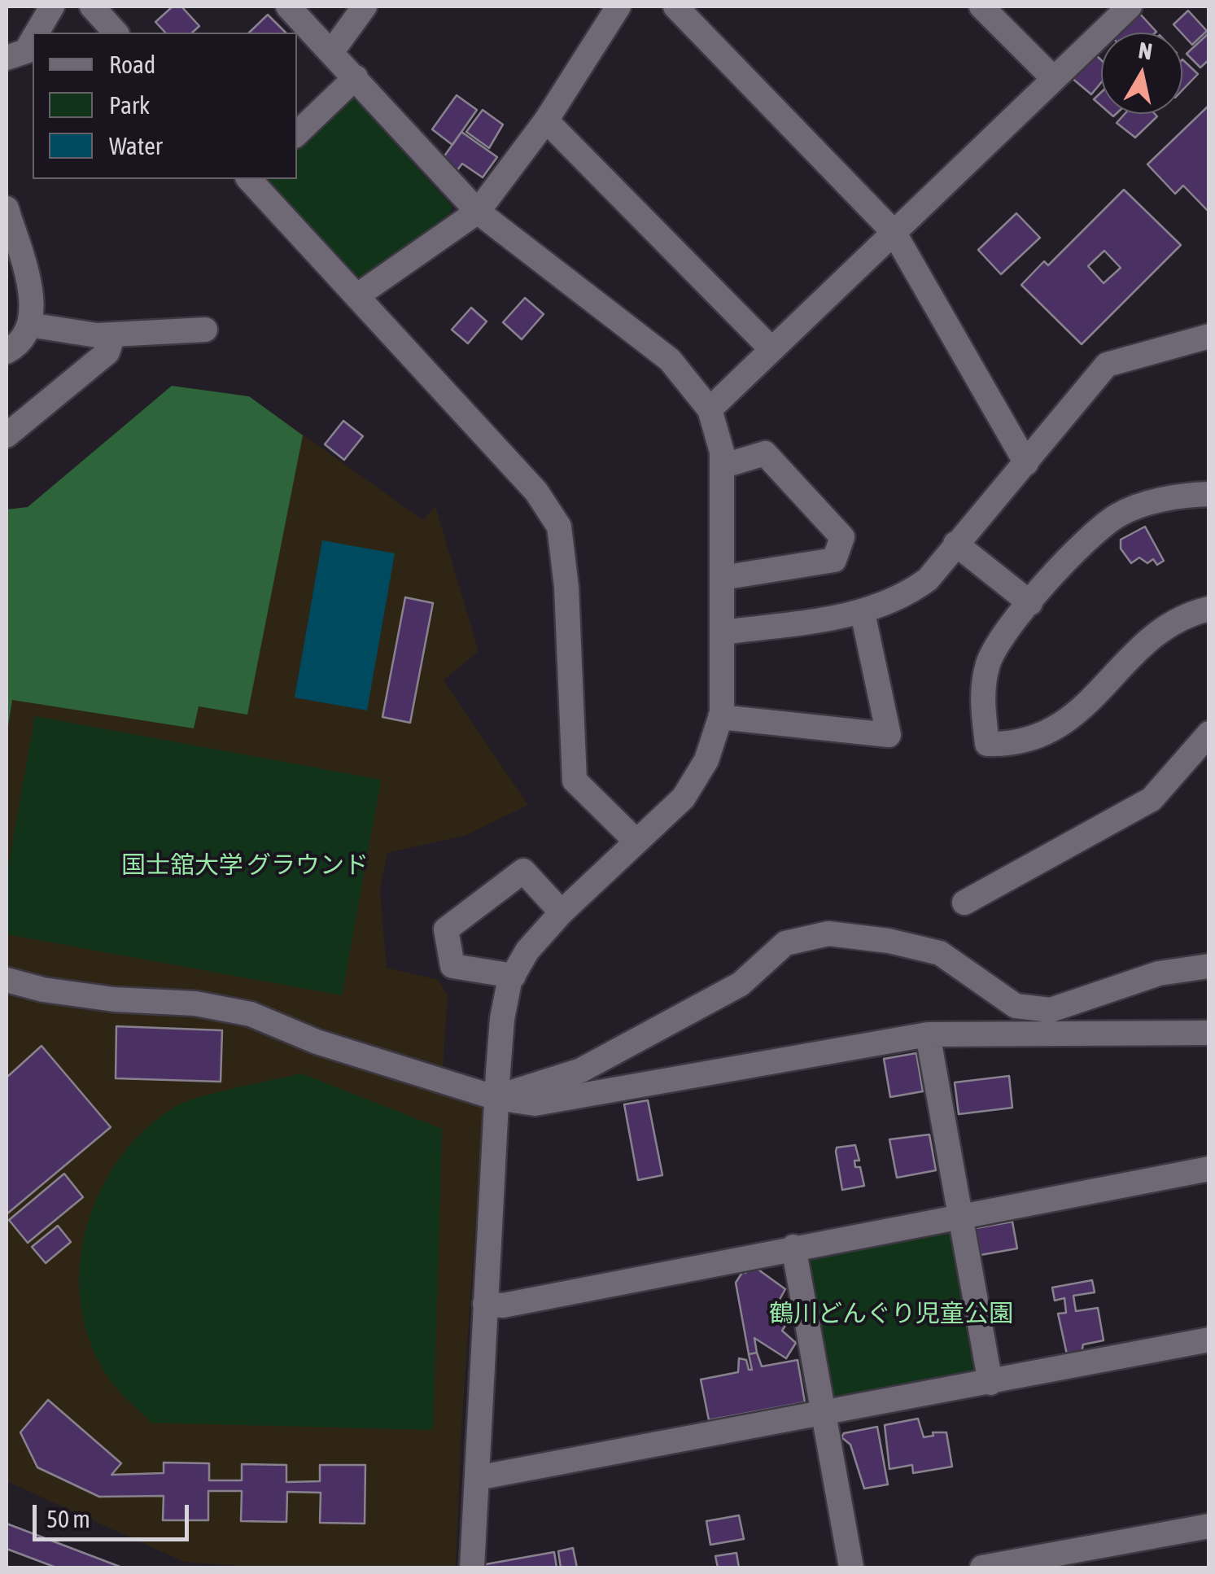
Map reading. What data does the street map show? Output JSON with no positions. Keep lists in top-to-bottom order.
{
  "parks": ["国士舘大学 グラウンド", "鶴川どんぐり児童公園"],
  "legend": ["Road", "Park", "Water"],
  "scale_bar": "50 m",
  "north": "top"
}
